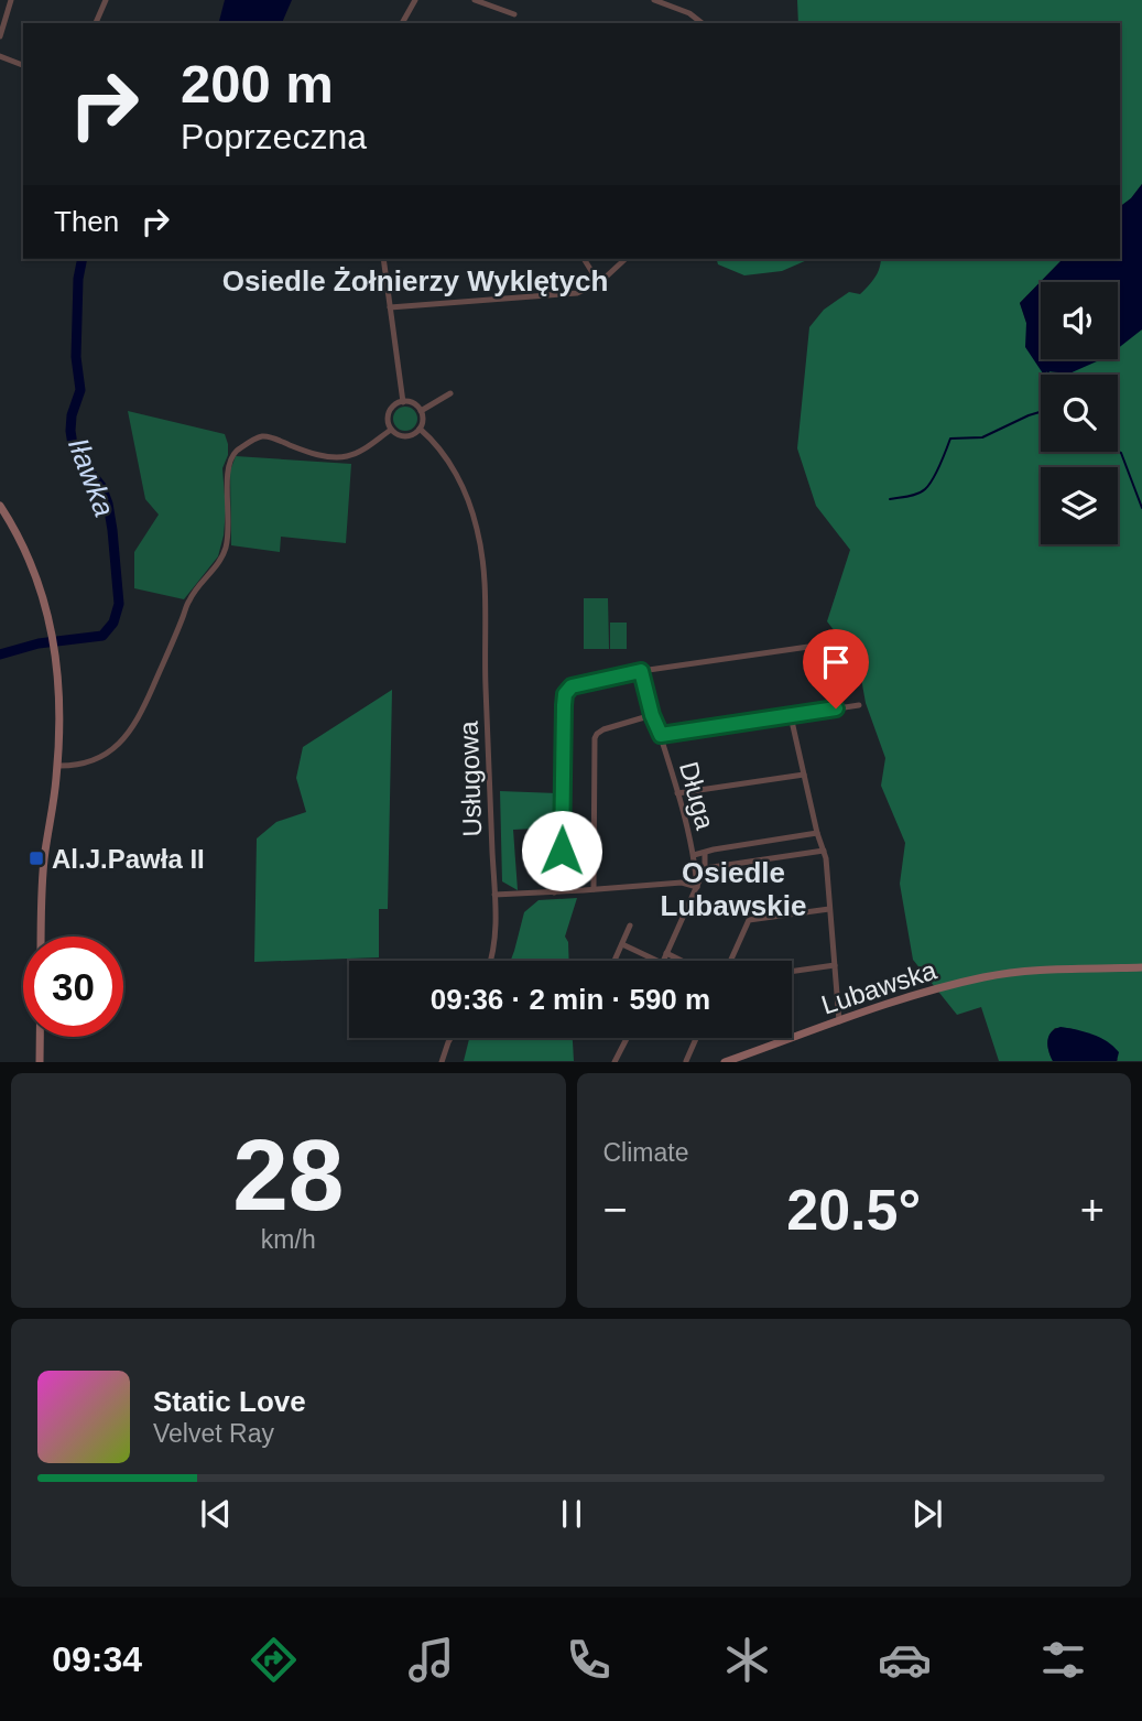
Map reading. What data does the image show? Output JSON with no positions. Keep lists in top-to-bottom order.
{
  "streets": {
    "main road": ["Lubawska"],
    "street": ["Usługowa", "Długa"]
  },
  "districts": ["Osiedle Żołnierzy Wyklętych", "Osiedle Lubawskie"],
  "water": ["Iławka"],
  "places": {
    "transit": ["Al.J.Pawła II"]
  },
  "page": {
    "turn": ["200 m", "Poprzeczna"],
    "then": "Then",
    "limit": "30",
    "trip": "09:36 · 2 min · 590 m",
    "tile": [
      ["28", "km/h"],
      "Climate"
    ],
    "heat": ["−", "20.5°", "+"],
    "song": ["Static Love", "Velvet Ray"],
    "tabs": "09:34"
  }
}
